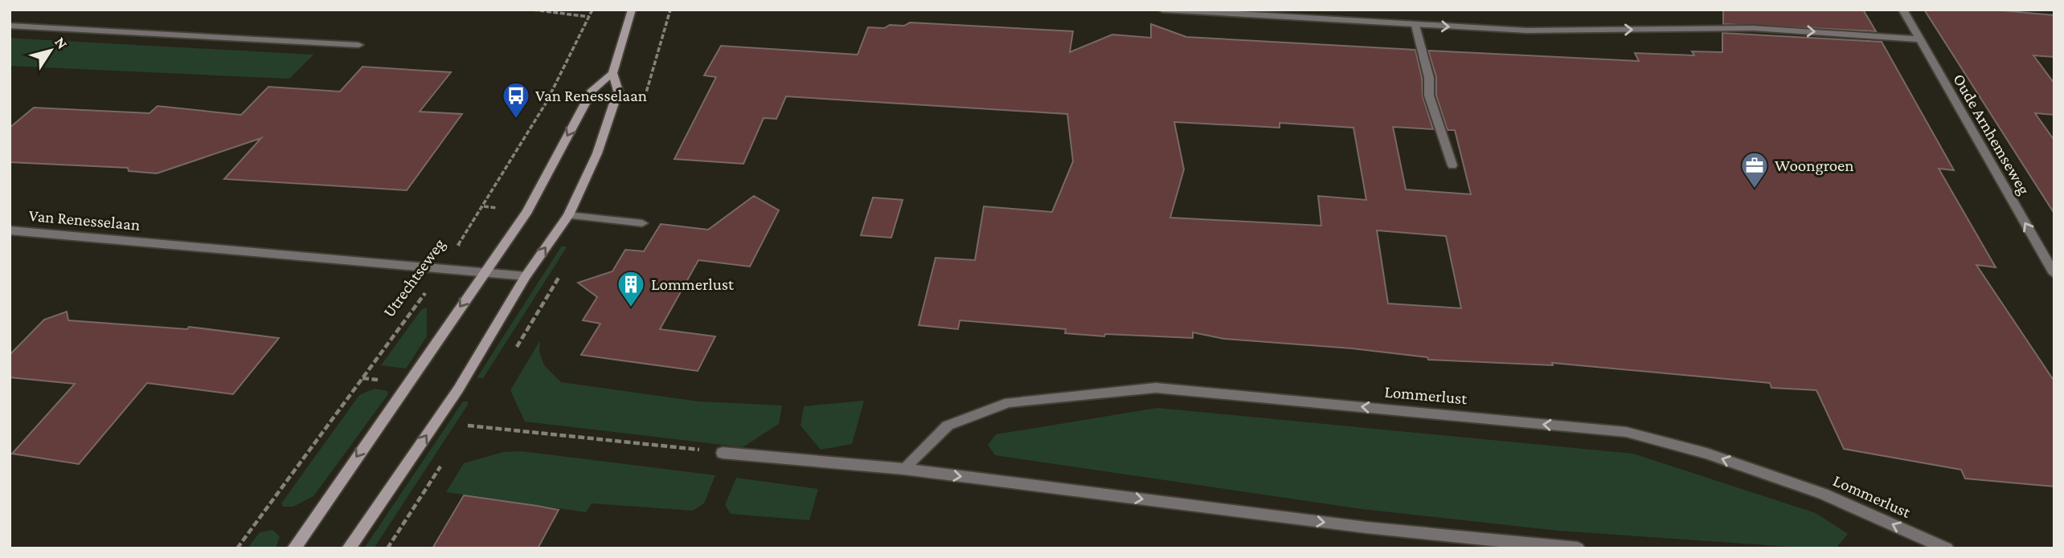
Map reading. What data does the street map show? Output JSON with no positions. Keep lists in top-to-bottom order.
{
  "streets": {
    "street": ["Oude Arnhemseweg", "Van Renesselaan", "Lommerlust"],
    "path": ["Utrechtseweg"]
  },
  "crossings": [
    ["Van Renesselaan", "Utrechtseweg"]
  ],
  "one_way": ["Oude Arnhemseweg", "Lommerlust"],
  "places": {
    "bus stop": ["Van Renesselaan"],
    "office": ["Woongroen"],
    "building": ["Lommerlust"]
  },
  "north": "top right"
}
